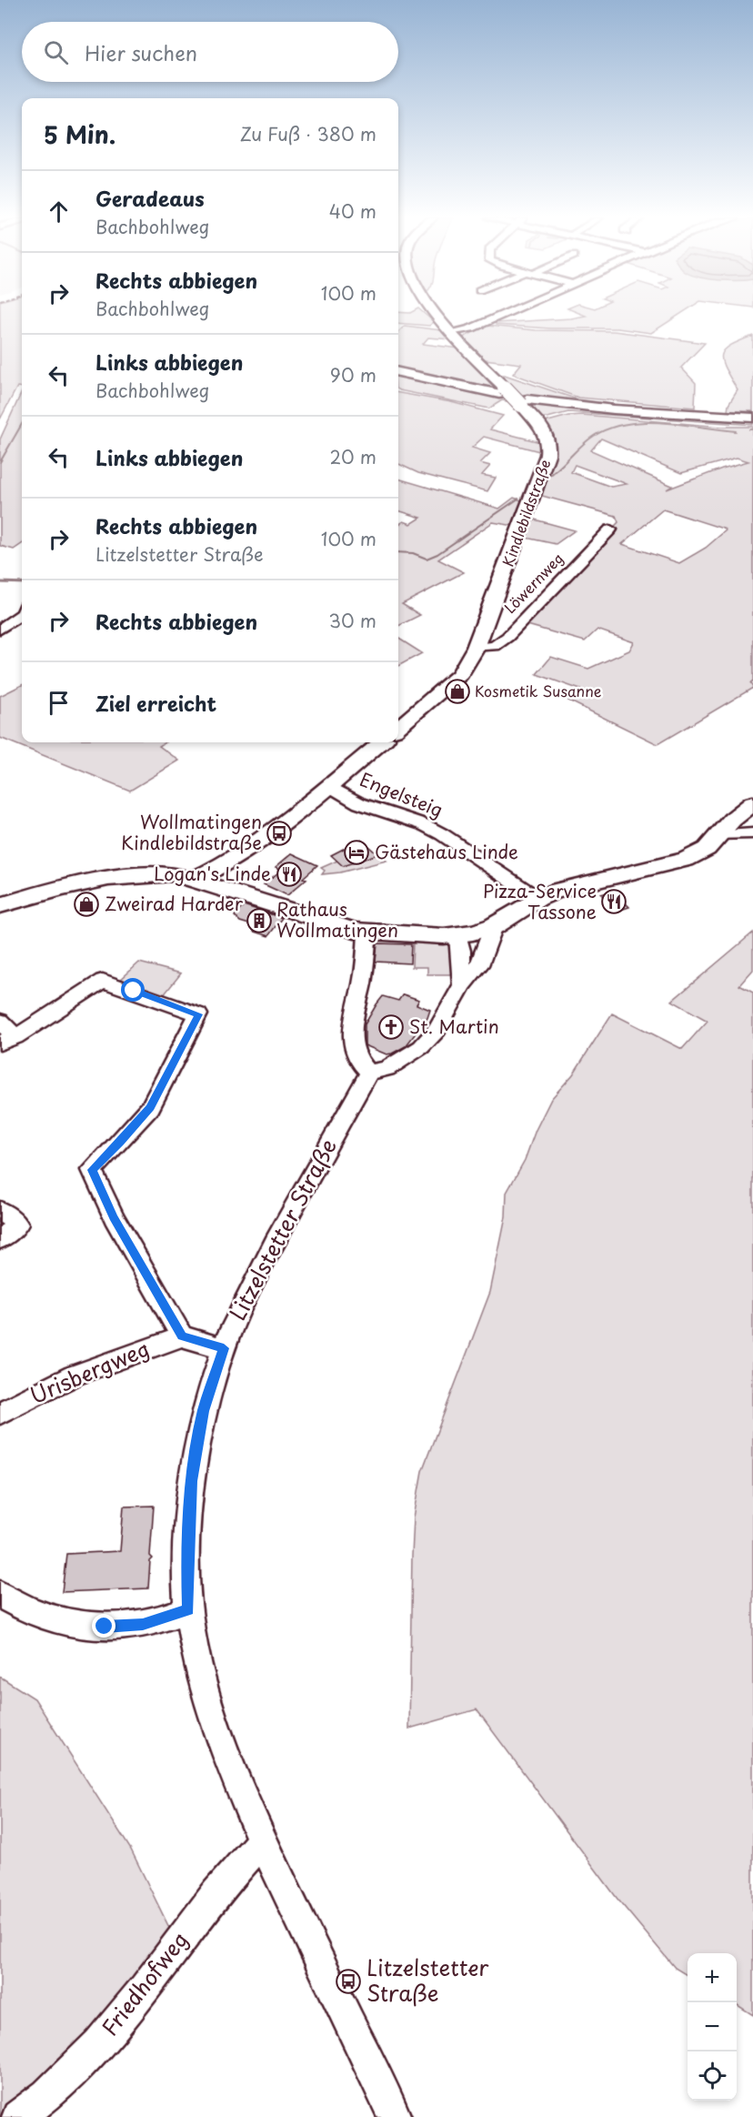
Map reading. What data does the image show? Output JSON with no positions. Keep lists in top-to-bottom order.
{
  "streets": {
    "main road": ["Kindlebildstraße"],
    "street": [
      "Löwernweg",
      "Engelsteig",
      "Litzelstetter Straße",
      "Urisbergweg",
      "Friedhofweg"
    ]
  },
  "crossings": [
    ["Kindlebildstraße", "Löwernweg"],
    ["Kindlebildstraße", "Engelsteig"],
    ["Litzelstetter Straße", "Friedhofweg"]
  ],
  "places": {
    "shop": ["Kosmetik Susanne", "Zweirad Harder"],
    "bus stop": ["Wollmatingen Kindlebildstraße", "Litzelstetter Straße"],
    "hotel": ["Gästehaus Linde"],
    "restaurant": ["Logan's Linde", "Pizza-Service Tassone"],
    "building": ["Rathaus Wollmatingen"],
    "church": ["St. Martin"]
  },
  "page": {
    "search": "Hier suchen",
    "heading": ["5 Min.", "Zu Fuß · 380 m"],
    "list": [
      ["Geradeaus", "Bachbohlweg", "40 m"],
      ["Rechts abbiegen", "Bachbohlweg", "100 m"],
      ["Links abbiegen", "Bachbohlweg", "90 m"],
      ["Links abbiegen", "20 m"],
      ["Rechts abbiegen", "Litzelstetter Straße", "100 m"],
      ["Rechts abbiegen", "30 m"],
      "Ziel erreicht"
    ],
    "map_buttons": ["+", "−"]
  }
}
